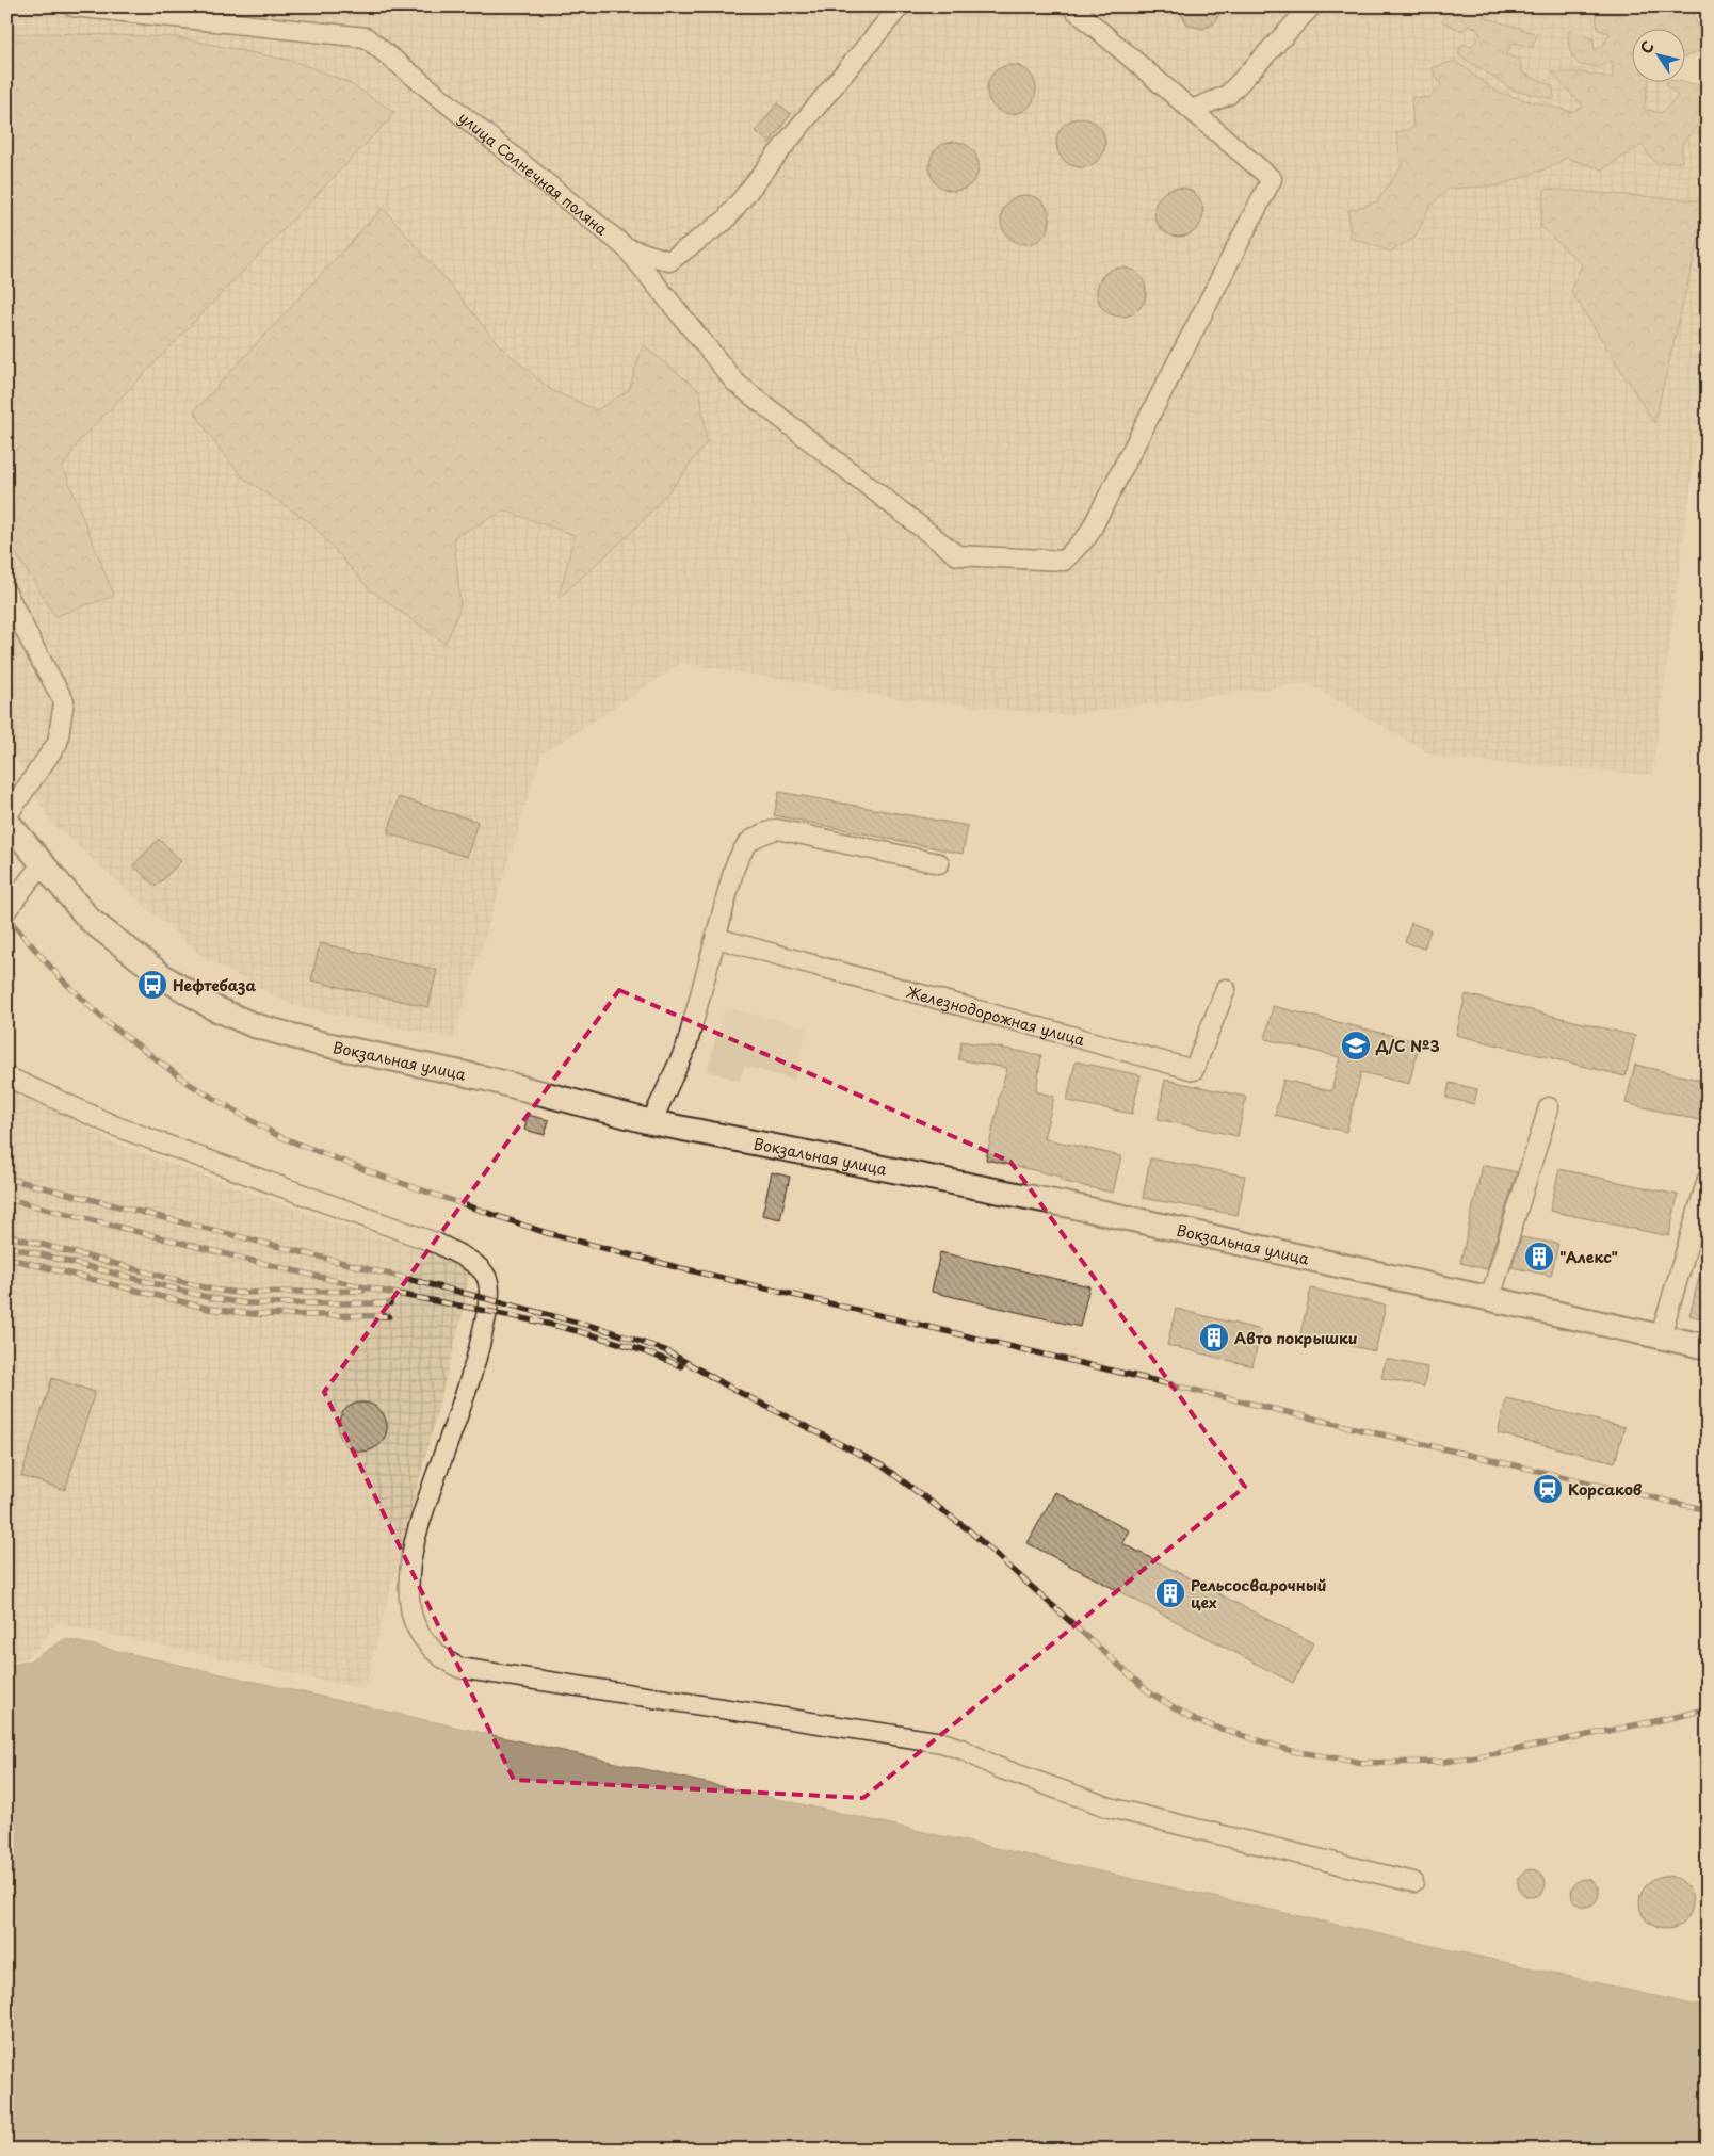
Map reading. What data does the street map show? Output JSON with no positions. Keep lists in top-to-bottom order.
{
  "streets": {
    "main road": ["Вокзальная улица"],
    "street": ["улица Солнечная поляна", "Железнодорожная улица"]
  },
  "places": {
    "bus stop": ["Нефтебаза"],
    "school or university": ["Д/С №3"],
    "building": ["\"Алекс\"", "Авто покрышки", "Рельсосварочный цех"],
    "station": ["Корсаков"]
  },
  "north": "top left"
}
